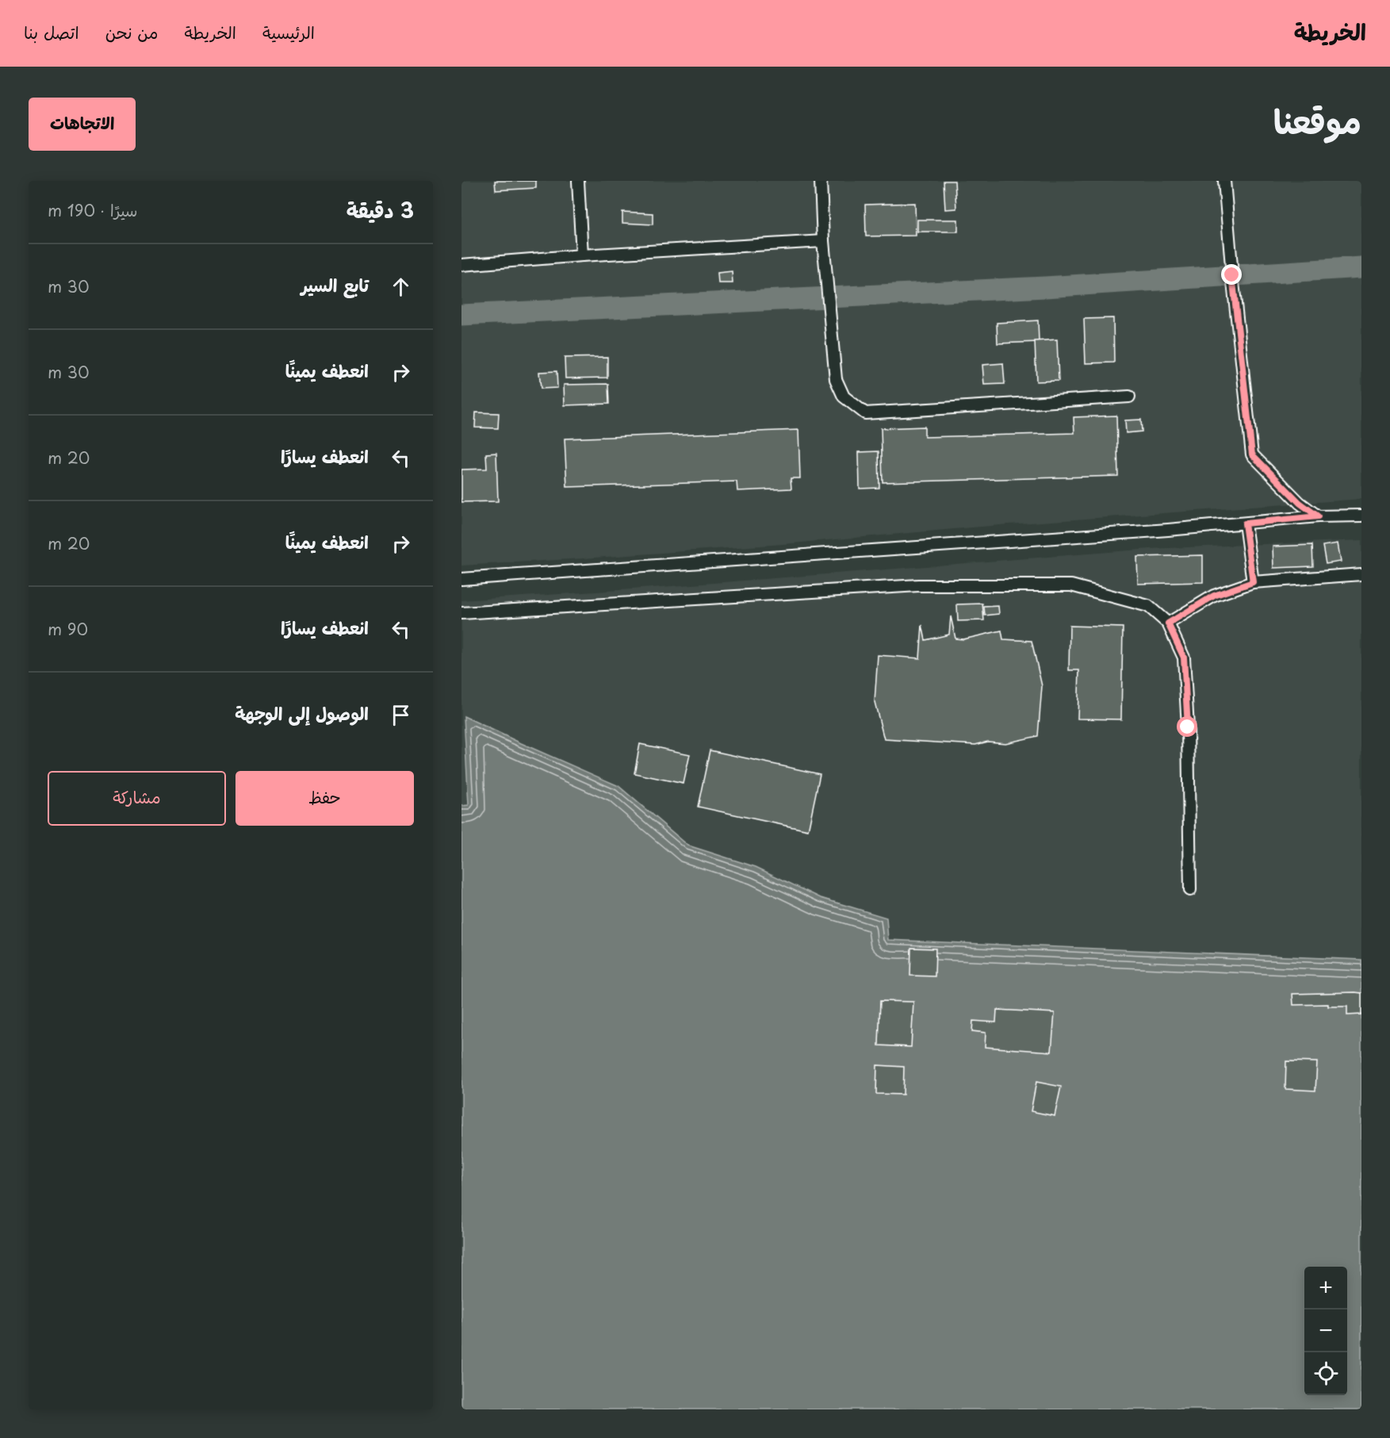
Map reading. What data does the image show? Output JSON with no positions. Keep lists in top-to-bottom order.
{
  "page": {
    "header": "الخريطة",
    "nav": [
      "الرئيسية",
      "الخريطة",
      "من نحن",
      "اتصل بنا"
    ],
    "title": "موقعنا",
    "buttons": [
      "الاتجاهات",
      ["حفظ", "مشاركة"]
    ],
    "heading": ["3 دقيقة", "سيرًا · 190 m"],
    "list": [
      ["تابع السير", "30 m"],
      ["انعطف يمينًا", "30 m"],
      ["انعطف يسارًا", "20 m"],
      ["انعطف يمينًا", "20 m"],
      ["انعطف يسارًا", "90 m"],
      "الوصول إلى الوجهة"
    ],
    "map_buttons": ["+", "−"]
  }
}
